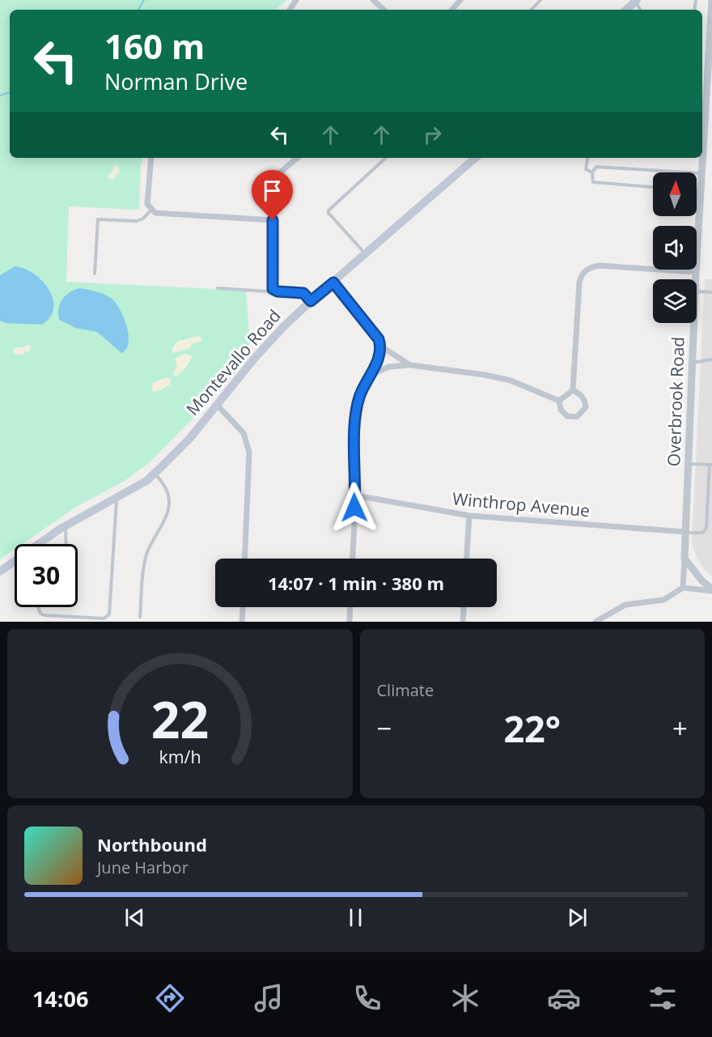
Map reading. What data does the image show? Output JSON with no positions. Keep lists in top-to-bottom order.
{
  "streets": {
    "main road": ["Montevallo Road"],
    "street": ["Overbrook Road", "Winthrop Avenue"]
  },
  "crossings": [
    ["Overbrook Road", "Winthrop Avenue"]
  ],
  "north": "top",
  "page": {
    "turn": ["160 m", "Norman Drive"],
    "limit": "30",
    "trip": "14:07 · 1 min · 380 m",
    "tile": "Climate",
    "heat": ["−", "22°", "+"],
    "song": ["Northbound", "June Harbor"],
    "tabs": "14:06",
    "gauge": ["22", "km/h"]
  }
}
